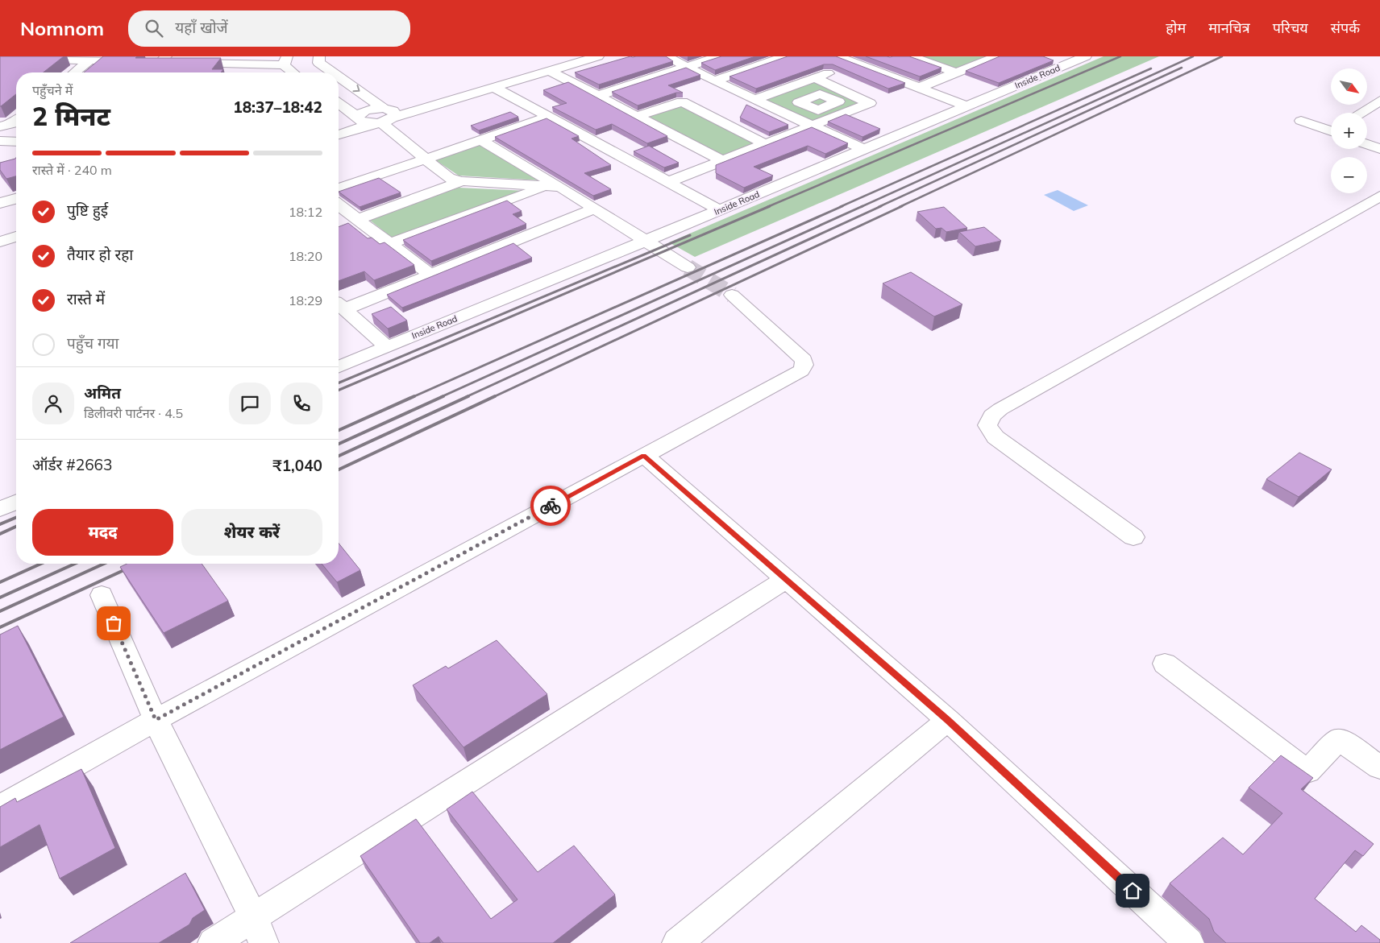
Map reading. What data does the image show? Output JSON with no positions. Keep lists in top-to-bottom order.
{
  "streets": {
    "street": ["Inside Road"]
  },
  "north": "bottom right",
  "page": {
    "header": "Nomnom",
    "search": "यहाँ खोजें",
    "nav": [
      "होम",
      "मानचित्र",
      "परिचय",
      "संपर्क"
    ],
    "map_buttons": ["+", "−"],
    "heading": ["2 मिनट", "पहुँचने में", "18:37–18:42"],
    "panel": [
      "अमित",
      "डिलीवरी पार्टनर · 4.5",
      "ऑर्डर #2663",
      "₹1,040"
    ],
    "bar": "रास्ते में · 240 m",
    "list": [
      ["पुष्टि हुई", "18:12"],
      ["तैयार हो रहा", "18:20"],
      ["रास्ते में", "18:29"],
      "पहुँच गया"
    ],
    "buttons": ["मदद", "शेयर करें"]
  }
}
